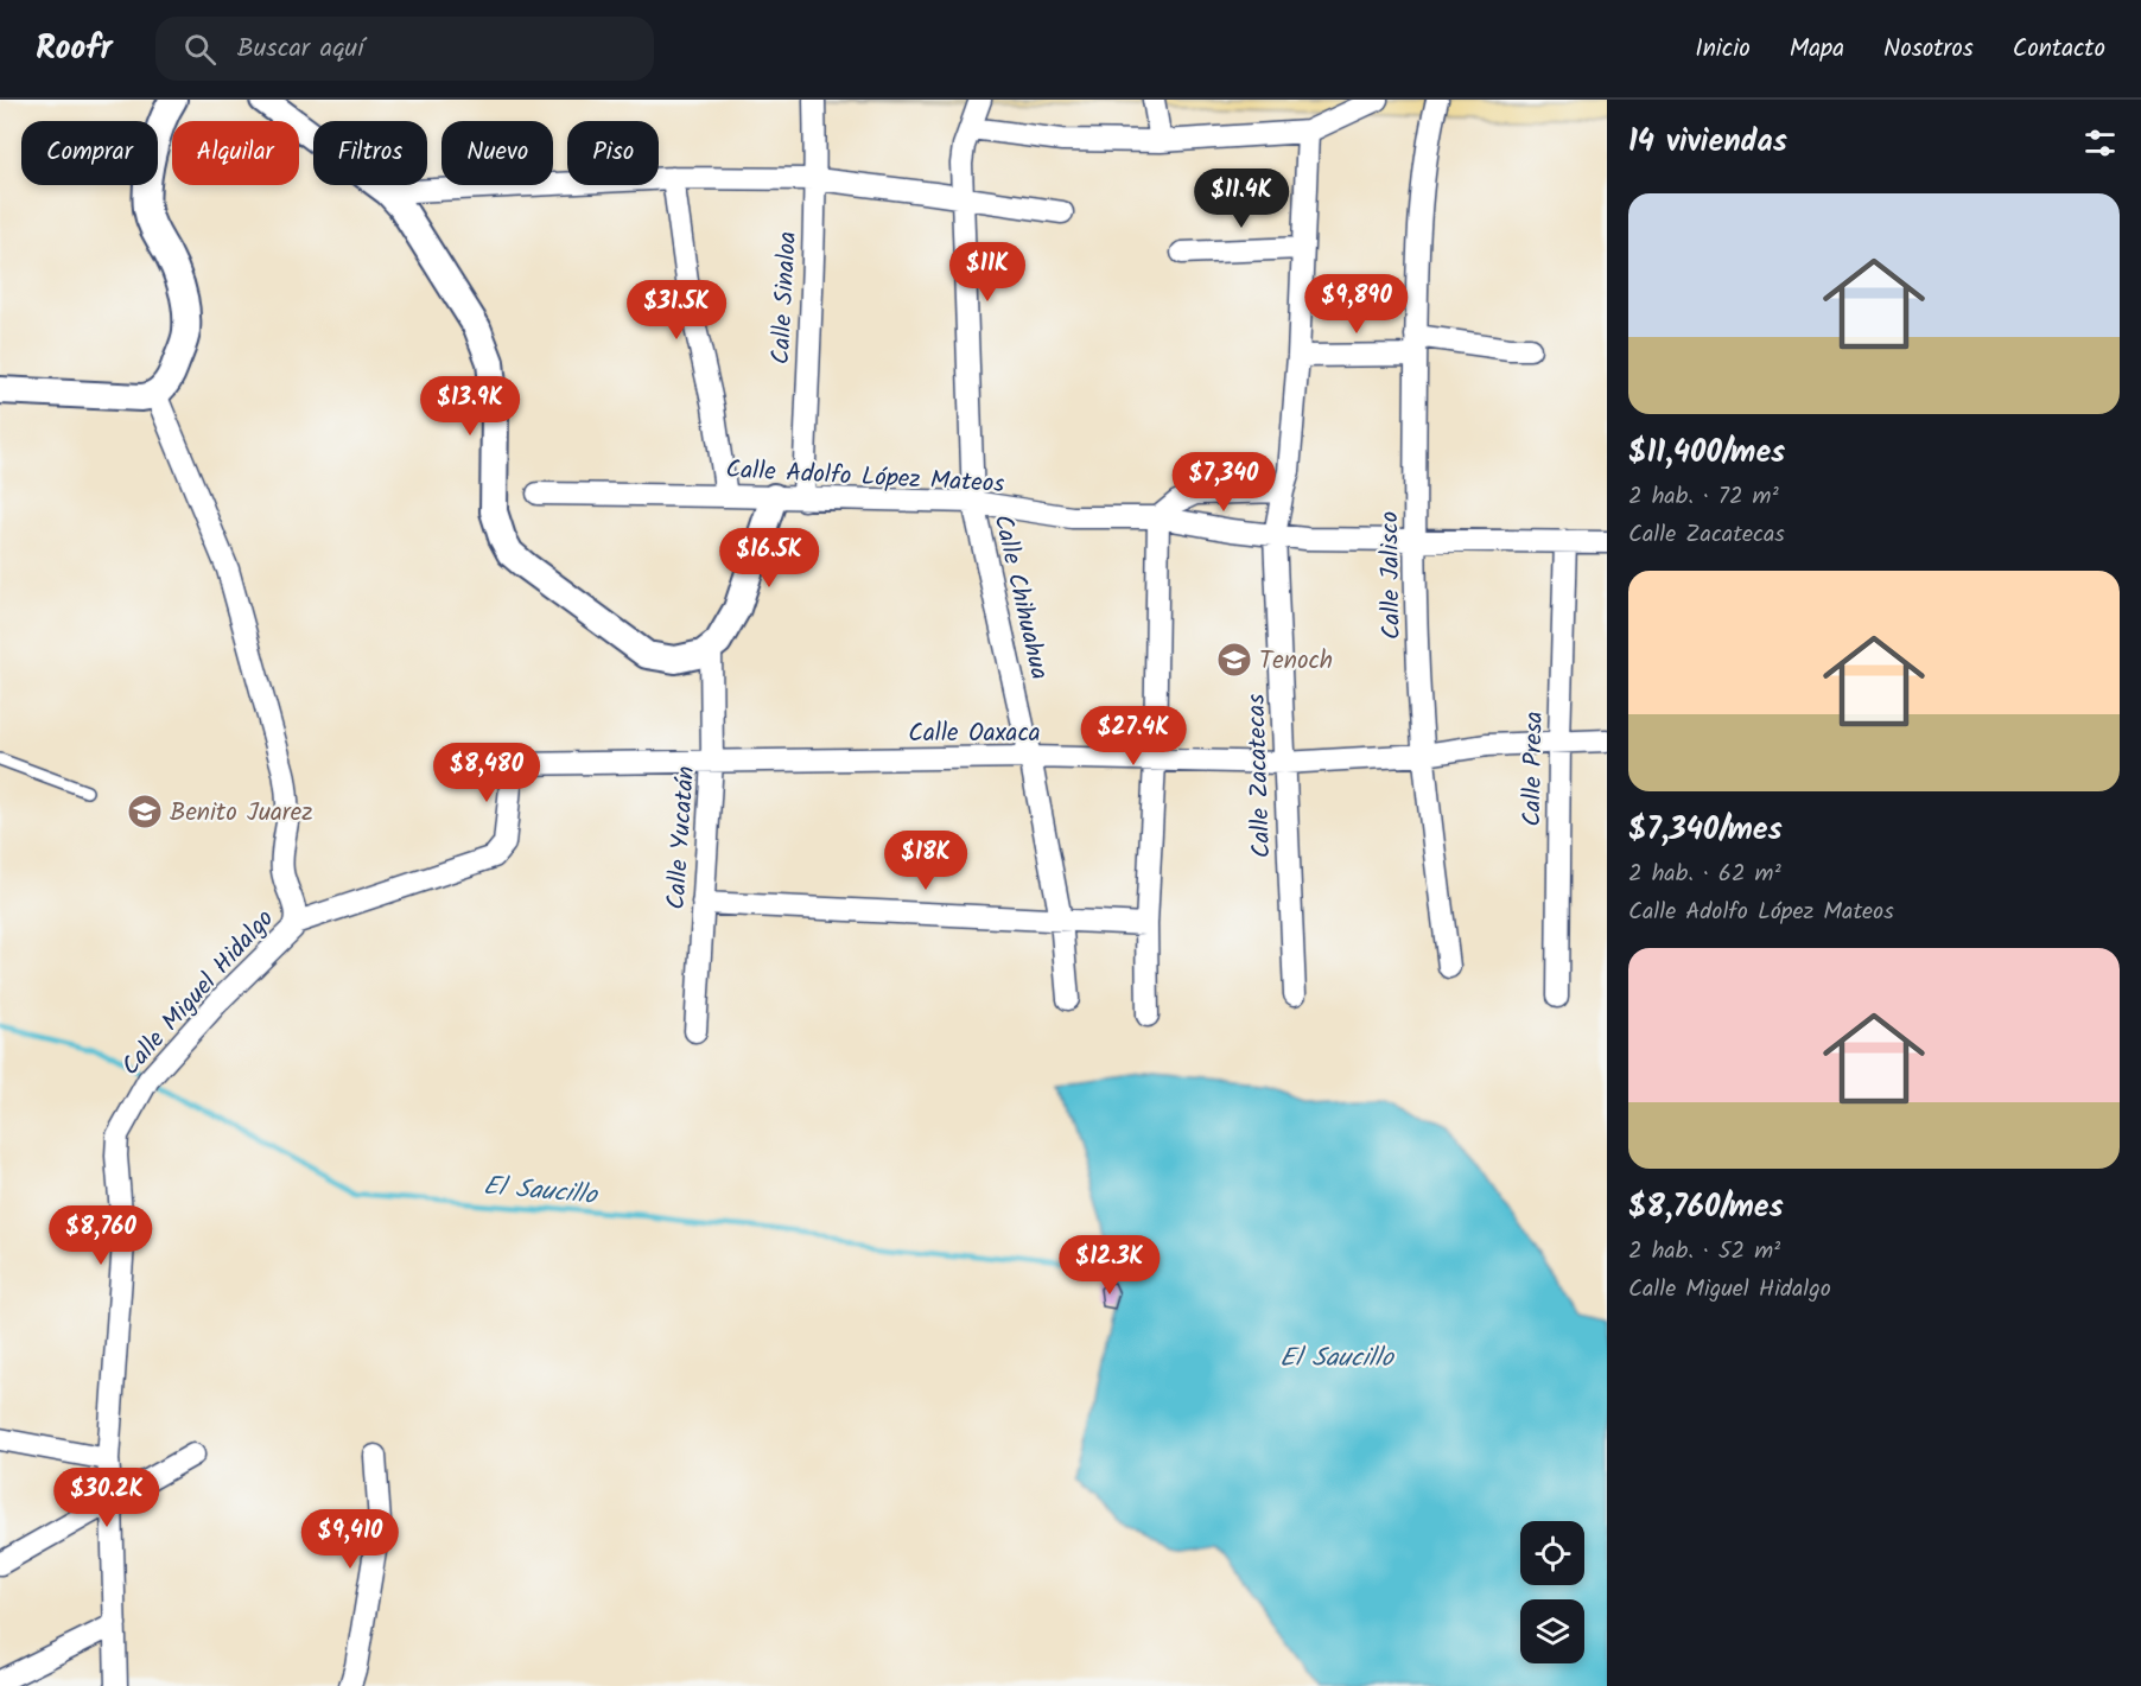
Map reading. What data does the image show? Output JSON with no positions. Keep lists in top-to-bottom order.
{
  "streets": {
    "street": [
      "Calle Sinaloa",
      "Calle Adolfo López Mateos",
      "Calle Jalisco",
      "Calle Chihuahua",
      "Calle Oaxaca",
      "Calle Presa",
      "Calle Zacatecas",
      "Calle Yucatán",
      "Calle Miguel Hidalgo"
    ]
  },
  "crossings": [
    ["Calle Sinaloa", "Calle Adolfo López Mateos"],
    ["Calle Adolfo López Mateos", "Calle Jalisco"],
    ["Calle Adolfo López Mateos", "Calle Chihuahua"],
    ["Calle Adolfo López Mateos", "Calle Presa"],
    ["Calle Adolfo López Mateos", "Calle Zacatecas"],
    ["Calle Jalisco", "Calle Oaxaca"],
    ["Calle Chihuahua", "Calle Oaxaca"],
    ["Calle Oaxaca", "Calle Presa"],
    ["Calle Oaxaca", "Calle Zacatecas"],
    ["Calle Oaxaca", "Calle Yucatán"],
    ["Calle Oaxaca", "Calle Miguel Hidalgo"]
  ],
  "water": ["El Saucillo"],
  "places": {
    "school or university": ["Tenoch", "Benito Juarez"]
  },
  "page": {
    "header": "Roofr",
    "search": "Buscar aquí",
    "nav": [
      "Inicio",
      "Mapa",
      "Nosotros",
      "Contacto"
    ],
    "heading": "14 viviendas",
    "chip": [
      "Comprar",
      "Alquilar",
      "Filtros",
      "Nuevo",
      "Piso"
    ],
    "price": [
      "$11.4K",
      "$11K",
      "$9,890",
      "$31.5K",
      "$13.9K",
      "$7,340",
      "$16.5K",
      "$27.4K",
      "$8,480",
      "$18K",
      "$8,760",
      "$12.3K",
      "$30.2K",
      "$9,410"
    ],
    "list": [
      {
        "name": "$11,400/mes",
        "note": "2 hab. · 72 m² · Calle Zacatecas"
      },
      {
        "name": "$7,340/mes",
        "note": "2 hab. · 62 m² · Calle Adolfo López Mateos"
      },
      {
        "name": "$8,760/mes",
        "note": "2 hab. · 52 m² · Calle Miguel Hidalgo"
      }
    ]
  }
}
